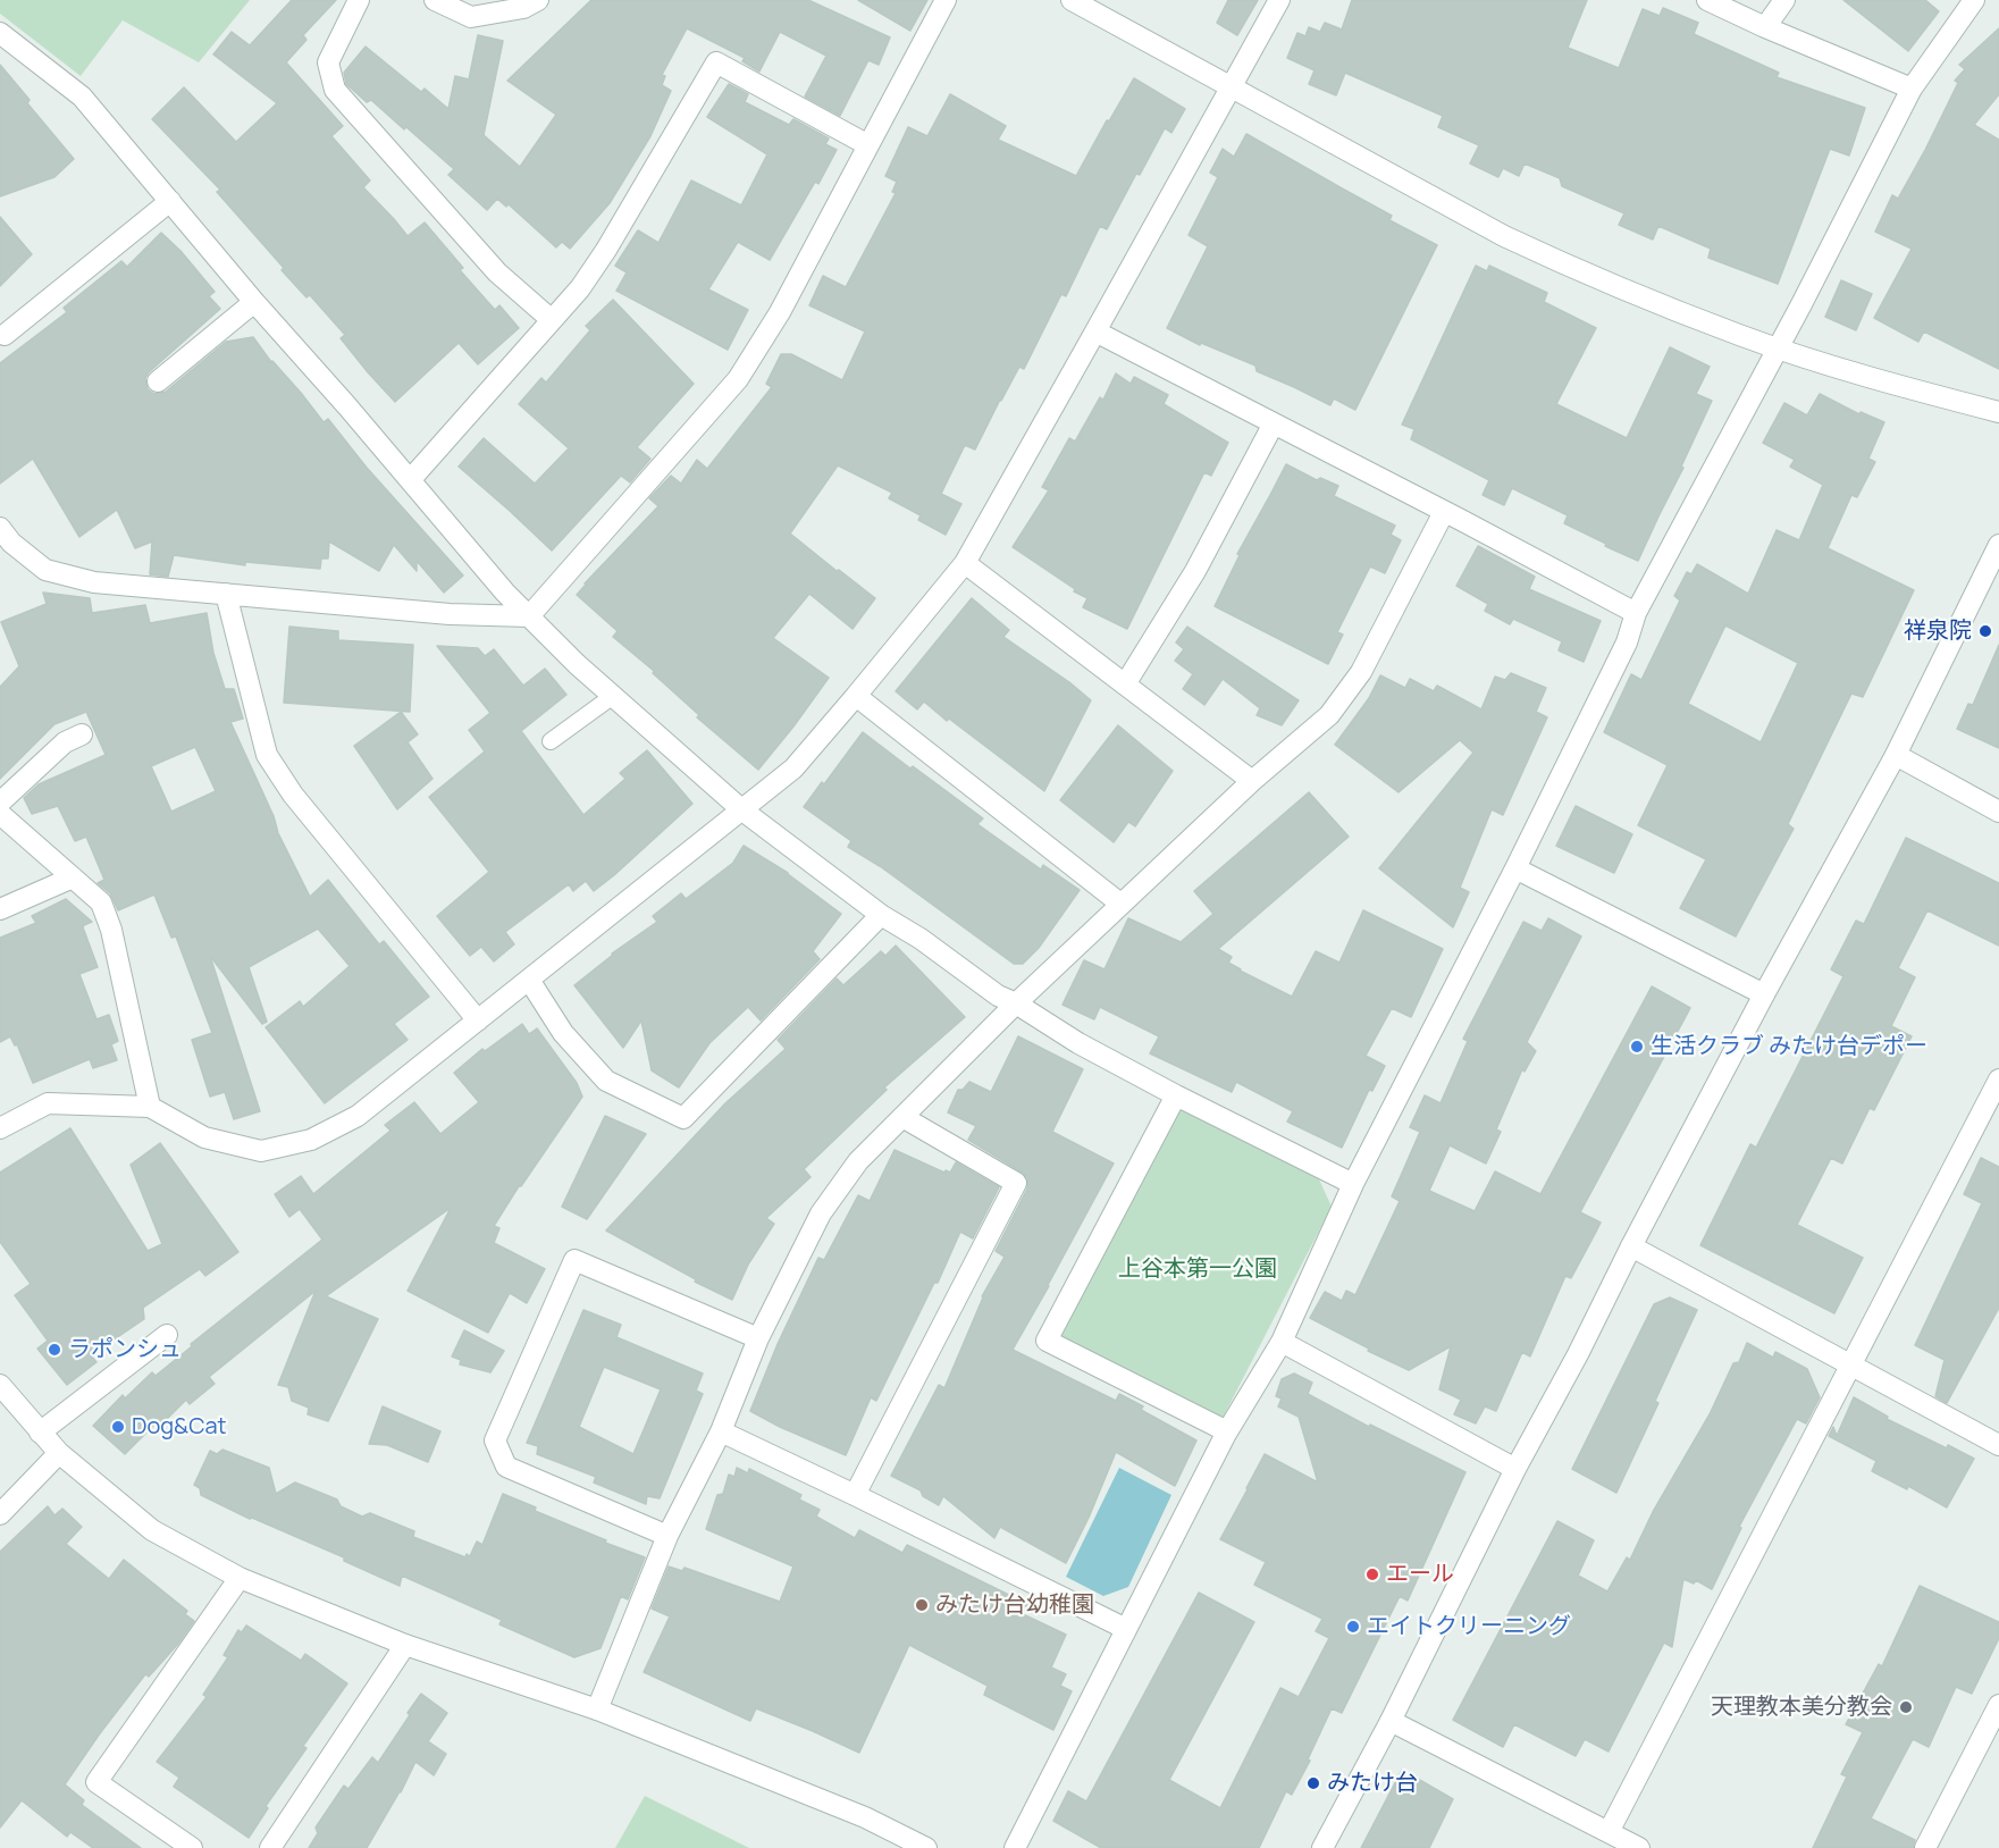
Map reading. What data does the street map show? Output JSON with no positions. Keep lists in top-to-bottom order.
{
  "parks": ["上谷本第一公園"],
  "places": [
    "祥泉院",
    "生活クラブ みたけ台デポー",
    "ラポンシュ",
    "Dog&Cat",
    "エール",
    "みたけ台幼稚園",
    "エイトクリーニング",
    "天理教本美分教会",
    "みたけ台"
  ]
}
